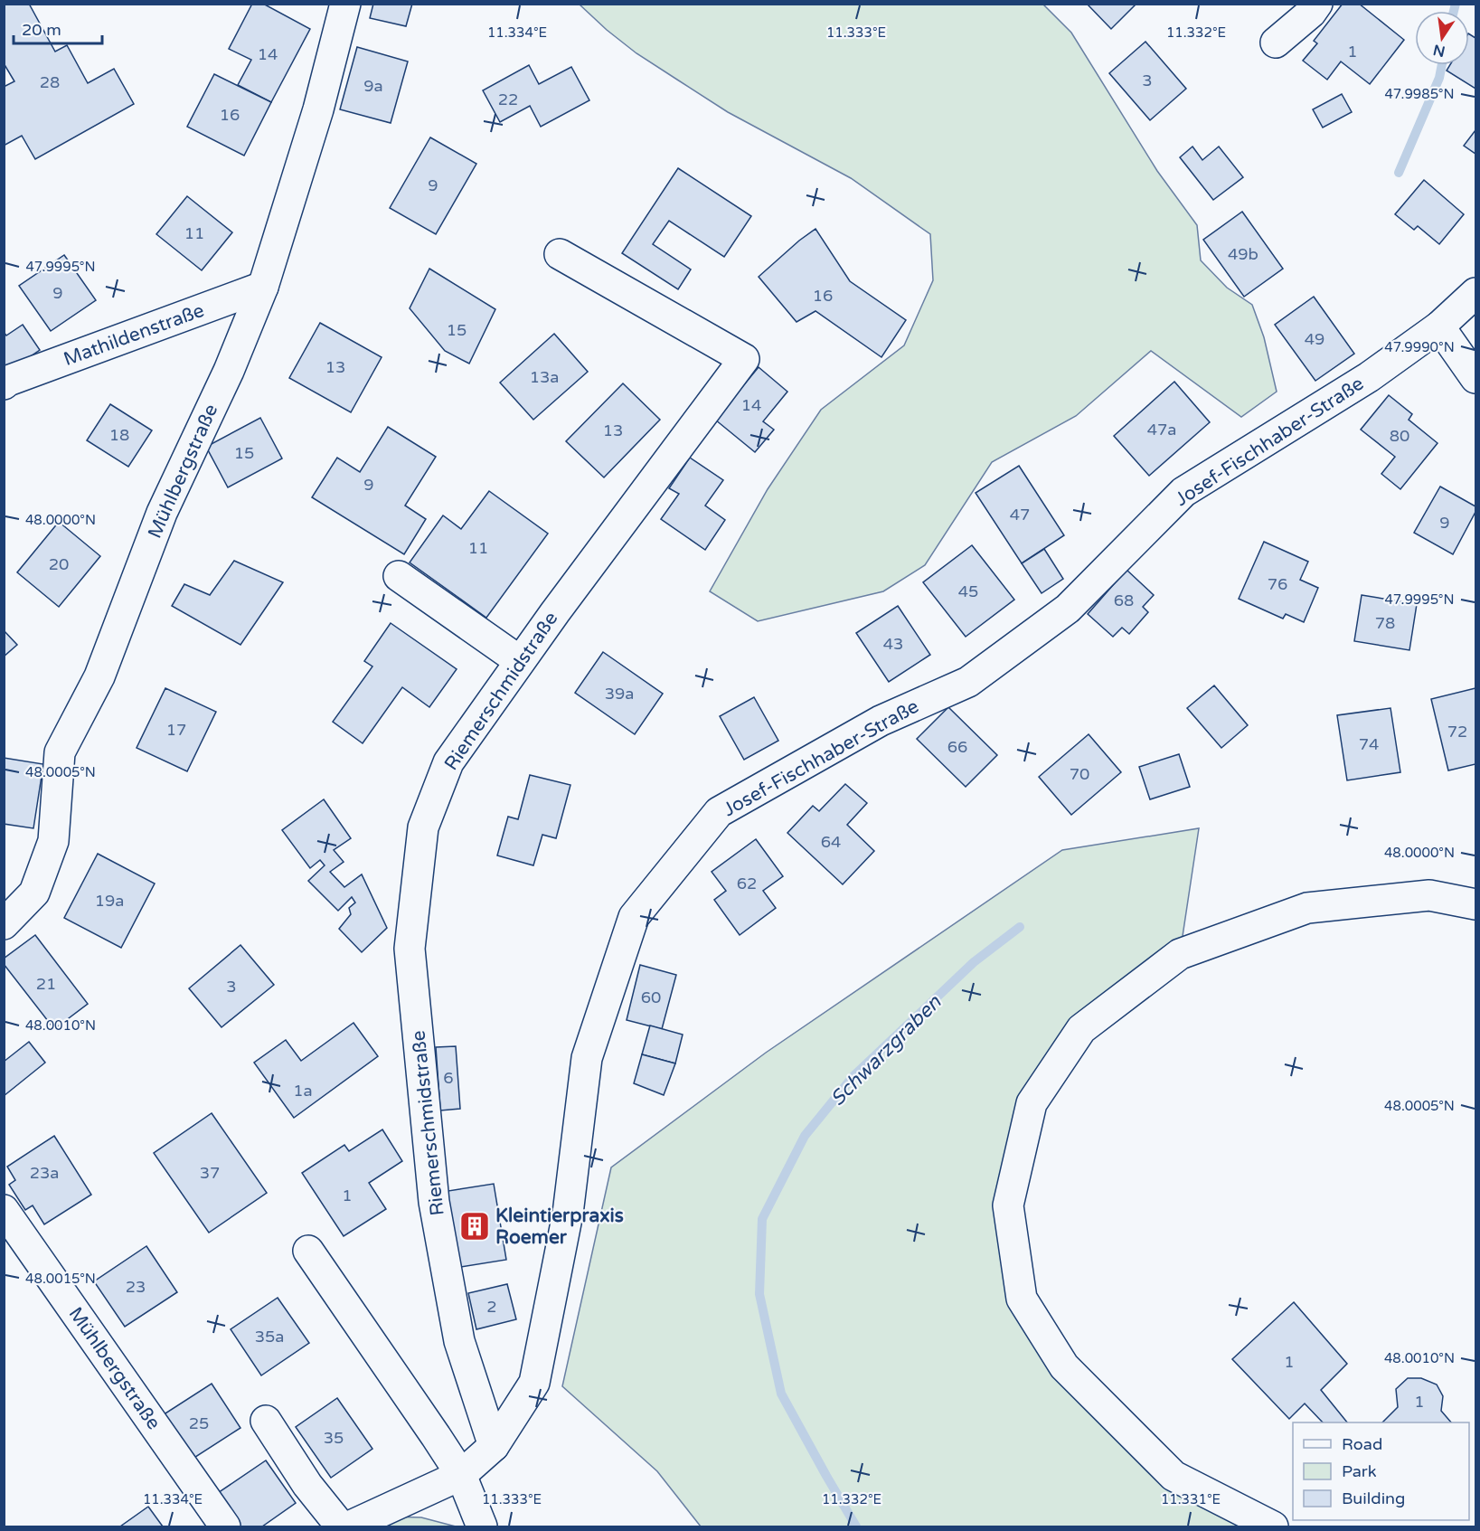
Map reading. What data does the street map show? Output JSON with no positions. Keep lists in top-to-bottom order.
{
  "streets": {
    "street": [
      "Mathildenstraße",
      "Josef-Fischhaber-Straße",
      "Mühlbergstraße",
      "Riemerschmidstraße"
    ]
  },
  "crossings": [
    ["Mathildenstraße", "Mühlbergstraße"],
    ["Josef-Fischhaber-Straße", "Riemerschmidstraße"]
  ],
  "water": ["Schwarzgraben"],
  "places": {
    "building": ["Kleintierpraxis Roemer"]
  },
  "house_numbers": [
    "1",
    "14",
    "3",
    "28",
    "9a",
    "22",
    "16",
    "9",
    "11",
    "49b",
    "9",
    "16",
    "15",
    "49",
    "13",
    "13a",
    "14",
    "47a",
    "13",
    "18",
    "80",
    "15",
    "9",
    "47",
    "9",
    "11",
    "20",
    "76",
    "45",
    "68",
    "78",
    "43",
    "39a",
    "17",
    "72",
    "74",
    "66",
    "70",
    "64",
    "62",
    "19a",
    "21",
    "3",
    "60",
    "6",
    "1a",
    "23a",
    "37",
    "1",
    "23",
    "2",
    "35a",
    "1",
    "1",
    "25",
    "35"
  ],
  "legend": ["Road", "Park", "Building"],
  "scale_bar": "20 m",
  "north": "bottom",
  "coordinates": [
    "11.334°E",
    "11.333°E",
    "11.332°E",
    "47.9985°N",
    "47.9995°N",
    "47.9990°N",
    "48.0000°N",
    "48.0005°N",
    "48.0010°N",
    "48.0015°N",
    "11.331°E"
  ]
}
